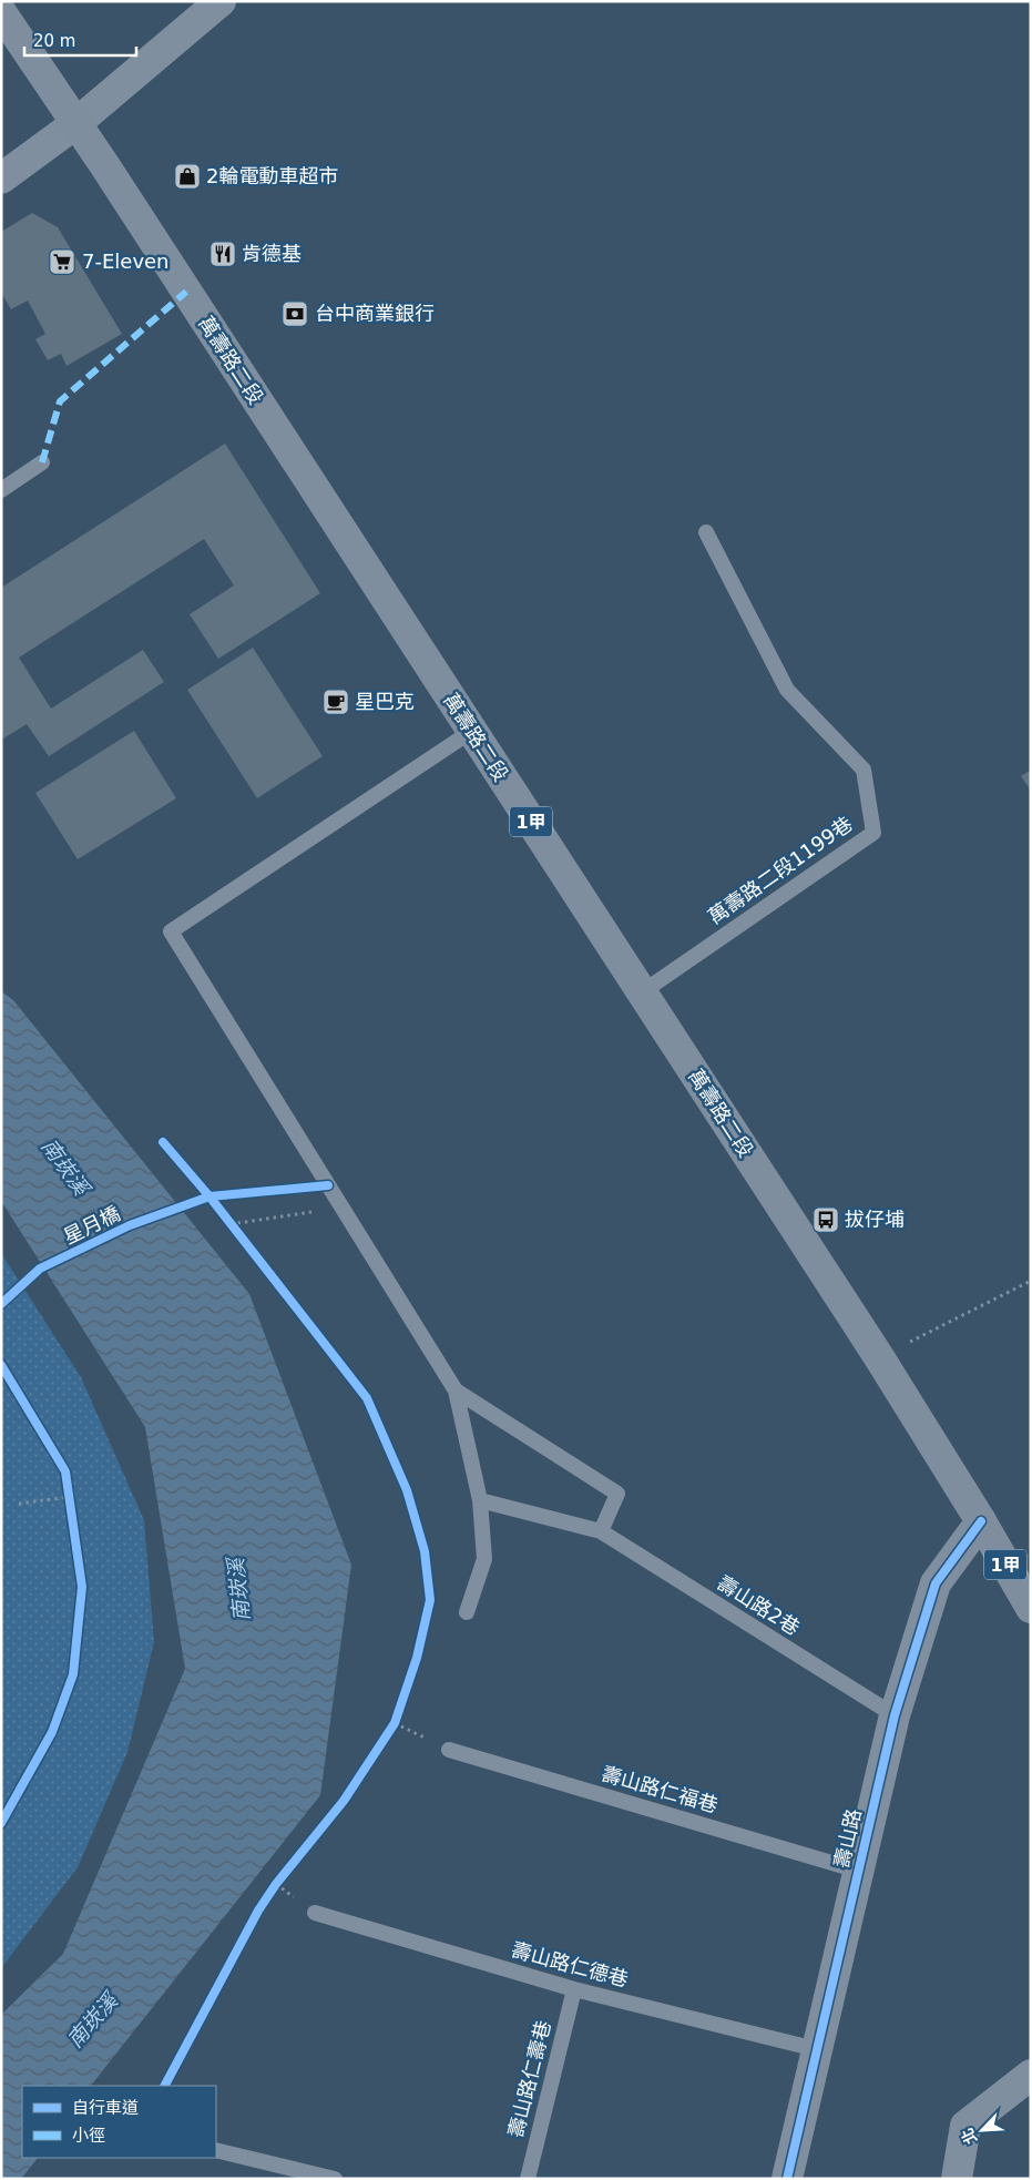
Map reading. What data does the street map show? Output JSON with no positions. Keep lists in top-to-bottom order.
{
  "streets": {
    "main road": ["萬壽路二段", "1甲"],
    "street": ["壽山路"],
    "lane": [
      "萬壽路二段1199巷",
      "壽山路2巷",
      "壽山路仁福巷",
      "壽山路仁德巷",
      "壽山路仁壽巷"
    ],
    "cycle path": ["星月橋"]
  },
  "crossings": [
    ["萬壽路二段", "萬壽路二段1199巷"],
    ["萬壽路二段", "壽山路"],
    ["壽山路2巷", "壽山路"],
    ["壽山路仁福巷", "壽山路"],
    ["壽山路", "壽山路仁德巷"],
    ["壽山路仁德巷", "壽山路仁壽巷"]
  ],
  "water": ["南崁溪"],
  "places": {
    "shop": ["2輪電動車超市"],
    "restaurant": ["肯德基"],
    "supermarket": ["7-Eleven"],
    "bank": ["台中商業銀行"],
    "cafe": ["星巴克"],
    "bus stop": ["拔仔埔"]
  },
  "legend": ["自行車道", "小徑"],
  "scale_bar": "20 m",
  "north": "bottom left"
}
